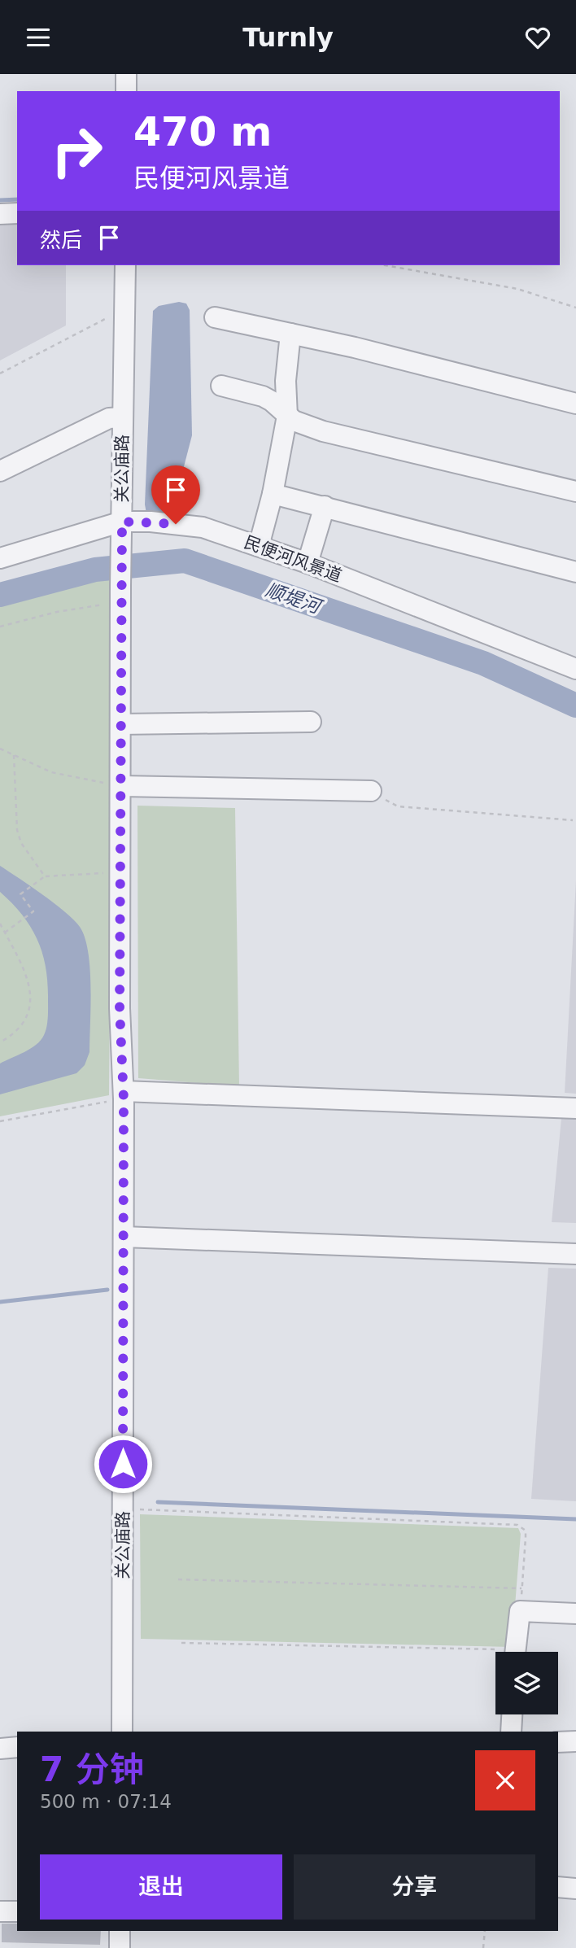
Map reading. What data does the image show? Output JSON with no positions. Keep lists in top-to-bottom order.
{
  "streets": {
    "street": ["关公庙路", "民便河风景道"]
  },
  "crossings": [
    ["关公庙路", "民便河风景道"]
  ],
  "water": ["顺堤河"],
  "page": {
    "header": "Turnly",
    "turn": ["470 m", "民便河风景道"],
    "then": "然后",
    "heading": ["7 分钟", "500 m · 07:14"],
    "buttons": ["退出", "分享"]
  }
}
